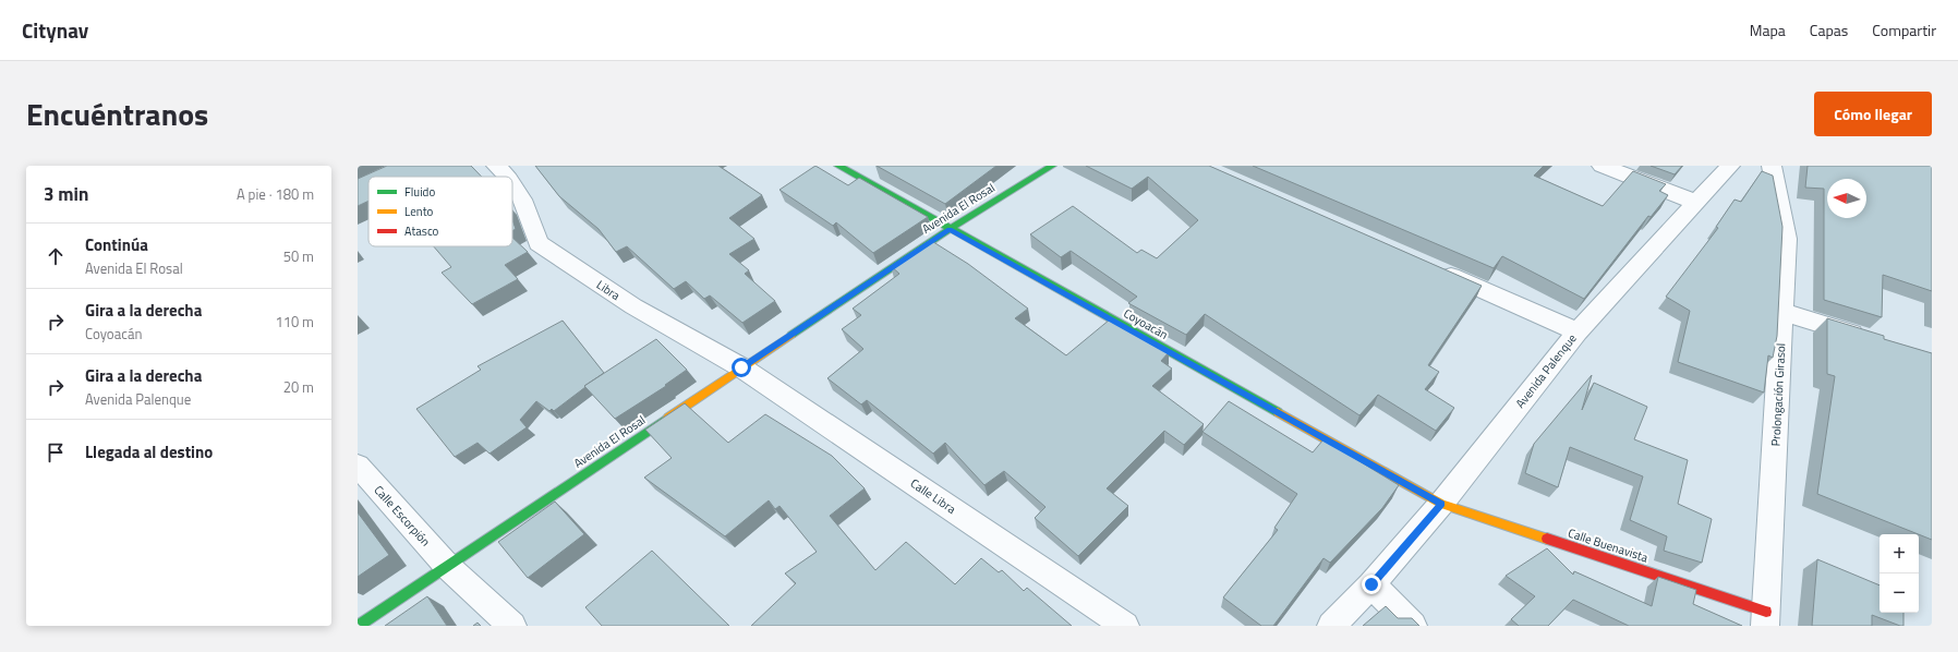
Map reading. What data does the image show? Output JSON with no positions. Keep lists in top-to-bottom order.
{
  "streets": {
    "street": [
      "Avenida El Rosal",
      "Libra",
      "Coyoacán",
      "Avenida Palenque",
      "Prolongación Girasol",
      "Calle Libra",
      "Calle Escorpión",
      "Calle Buenavista"
    ]
  },
  "crossings": [
    ["Avenida El Rosal", "Libra"],
    ["Avenida El Rosal", "Coyoacán"],
    ["Avenida El Rosal", "Calle Libra"],
    ["Avenida El Rosal", "Calle Escorpión"],
    ["Libra", "Calle Libra"],
    ["Coyoacán", "Avenida Palenque"],
    ["Coyoacán", "Calle Buenavista"],
    ["Avenida Palenque", "Calle Buenavista"],
    ["Prolongación Girasol", "Calle Buenavista"]
  ],
  "legend": ["Fluido", "Lento", "Atasco"],
  "north": "left",
  "page": {
    "header": "Citynav",
    "nav": ["Mapa", "Capas", "Compartir"],
    "title": "Encuéntranos",
    "buttons": "Cómo llegar",
    "heading": ["3 min", "A pie · 180 m"],
    "list": [
      ["Continúa", "Avenida El Rosal", "50 m"],
      ["Gira a la derecha", "Coyoacán", "110 m"],
      ["Gira a la derecha", "Avenida Palenque", "20 m"],
      "Llegada al destino"
    ],
    "map_buttons": ["+", "−"]
  }
}
